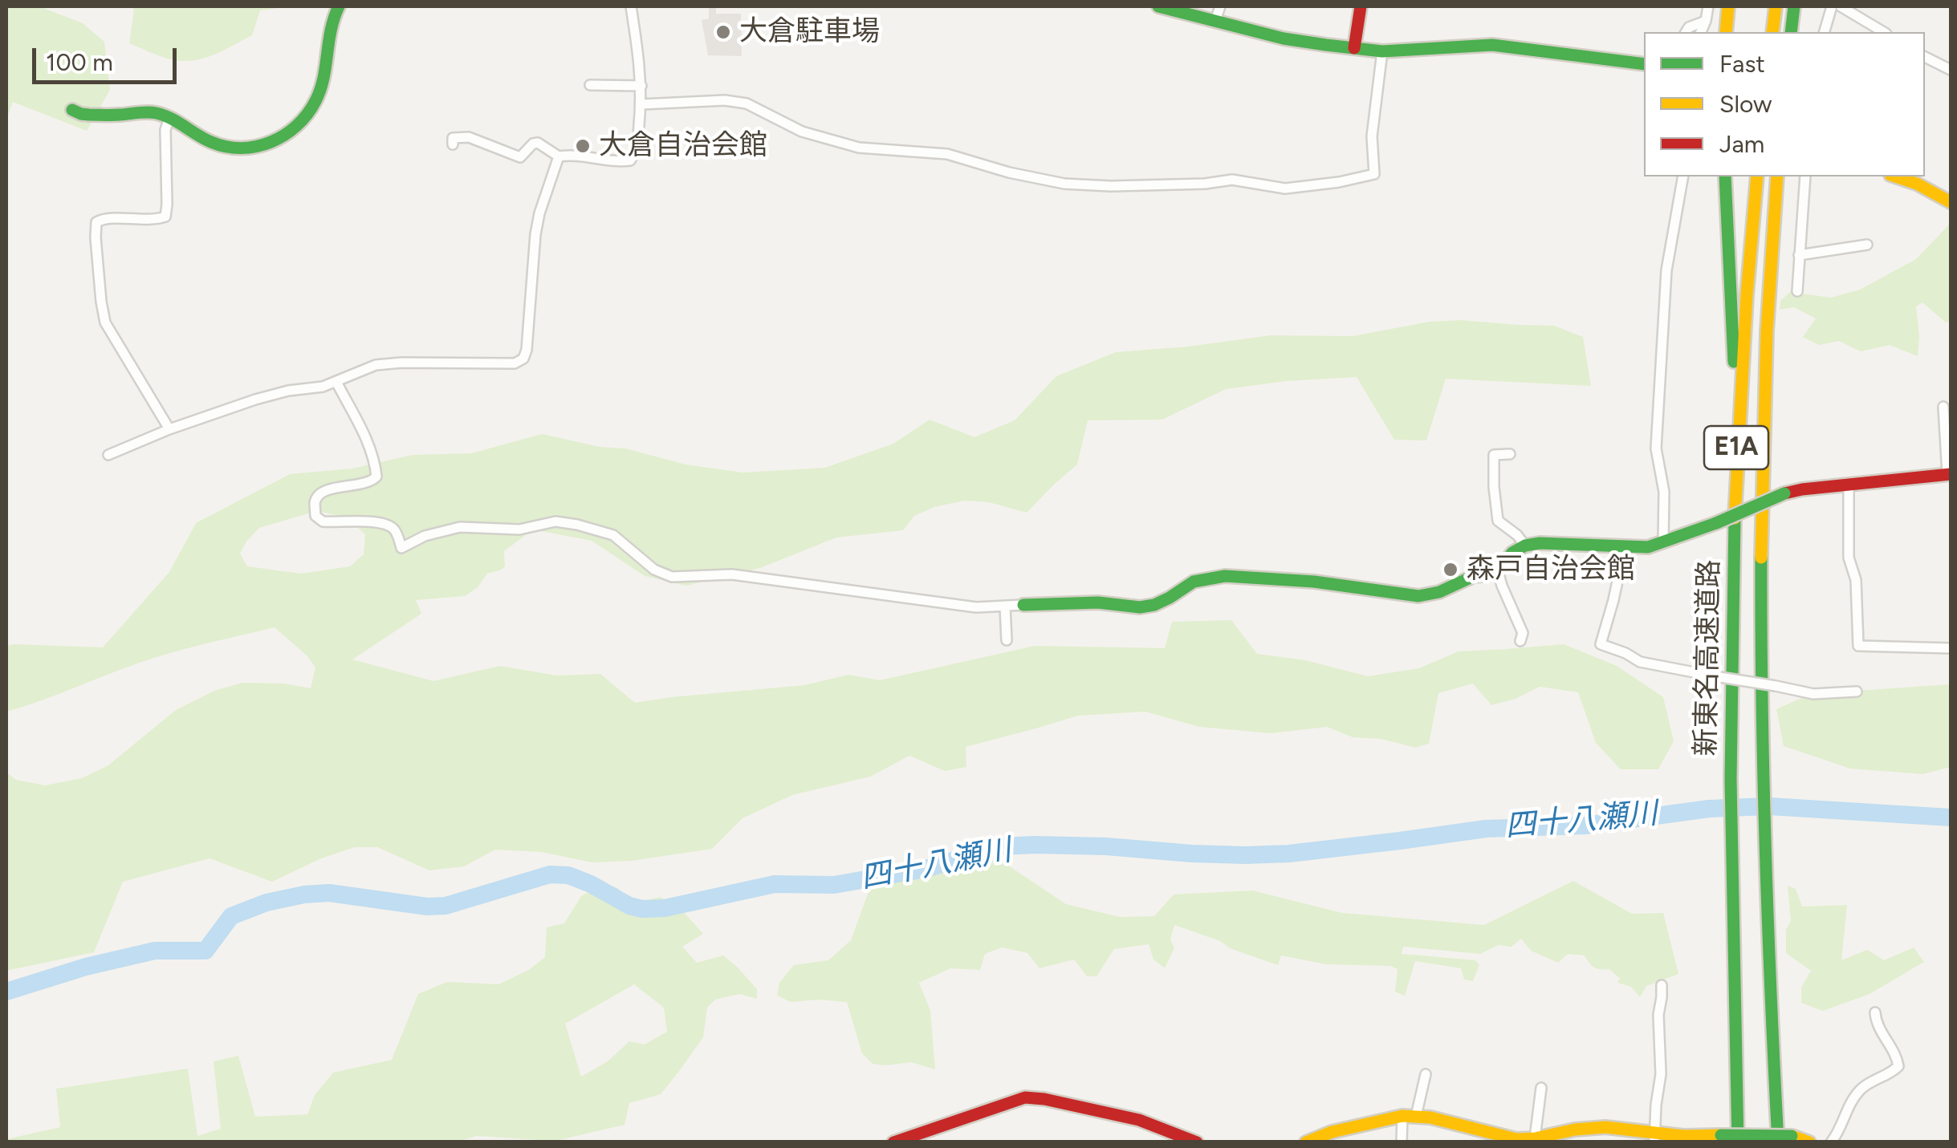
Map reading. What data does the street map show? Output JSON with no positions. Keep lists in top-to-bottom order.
{
  "streets": {
    "main road": ["E1A", "新東名高速道路"]
  },
  "water": ["四十八瀬川"],
  "places": ["大倉駐車場", "大倉自治会館", "森戸自治会館"],
  "legend": ["Fast", "Slow", "Jam"],
  "scale_bar": "100 m"
}
